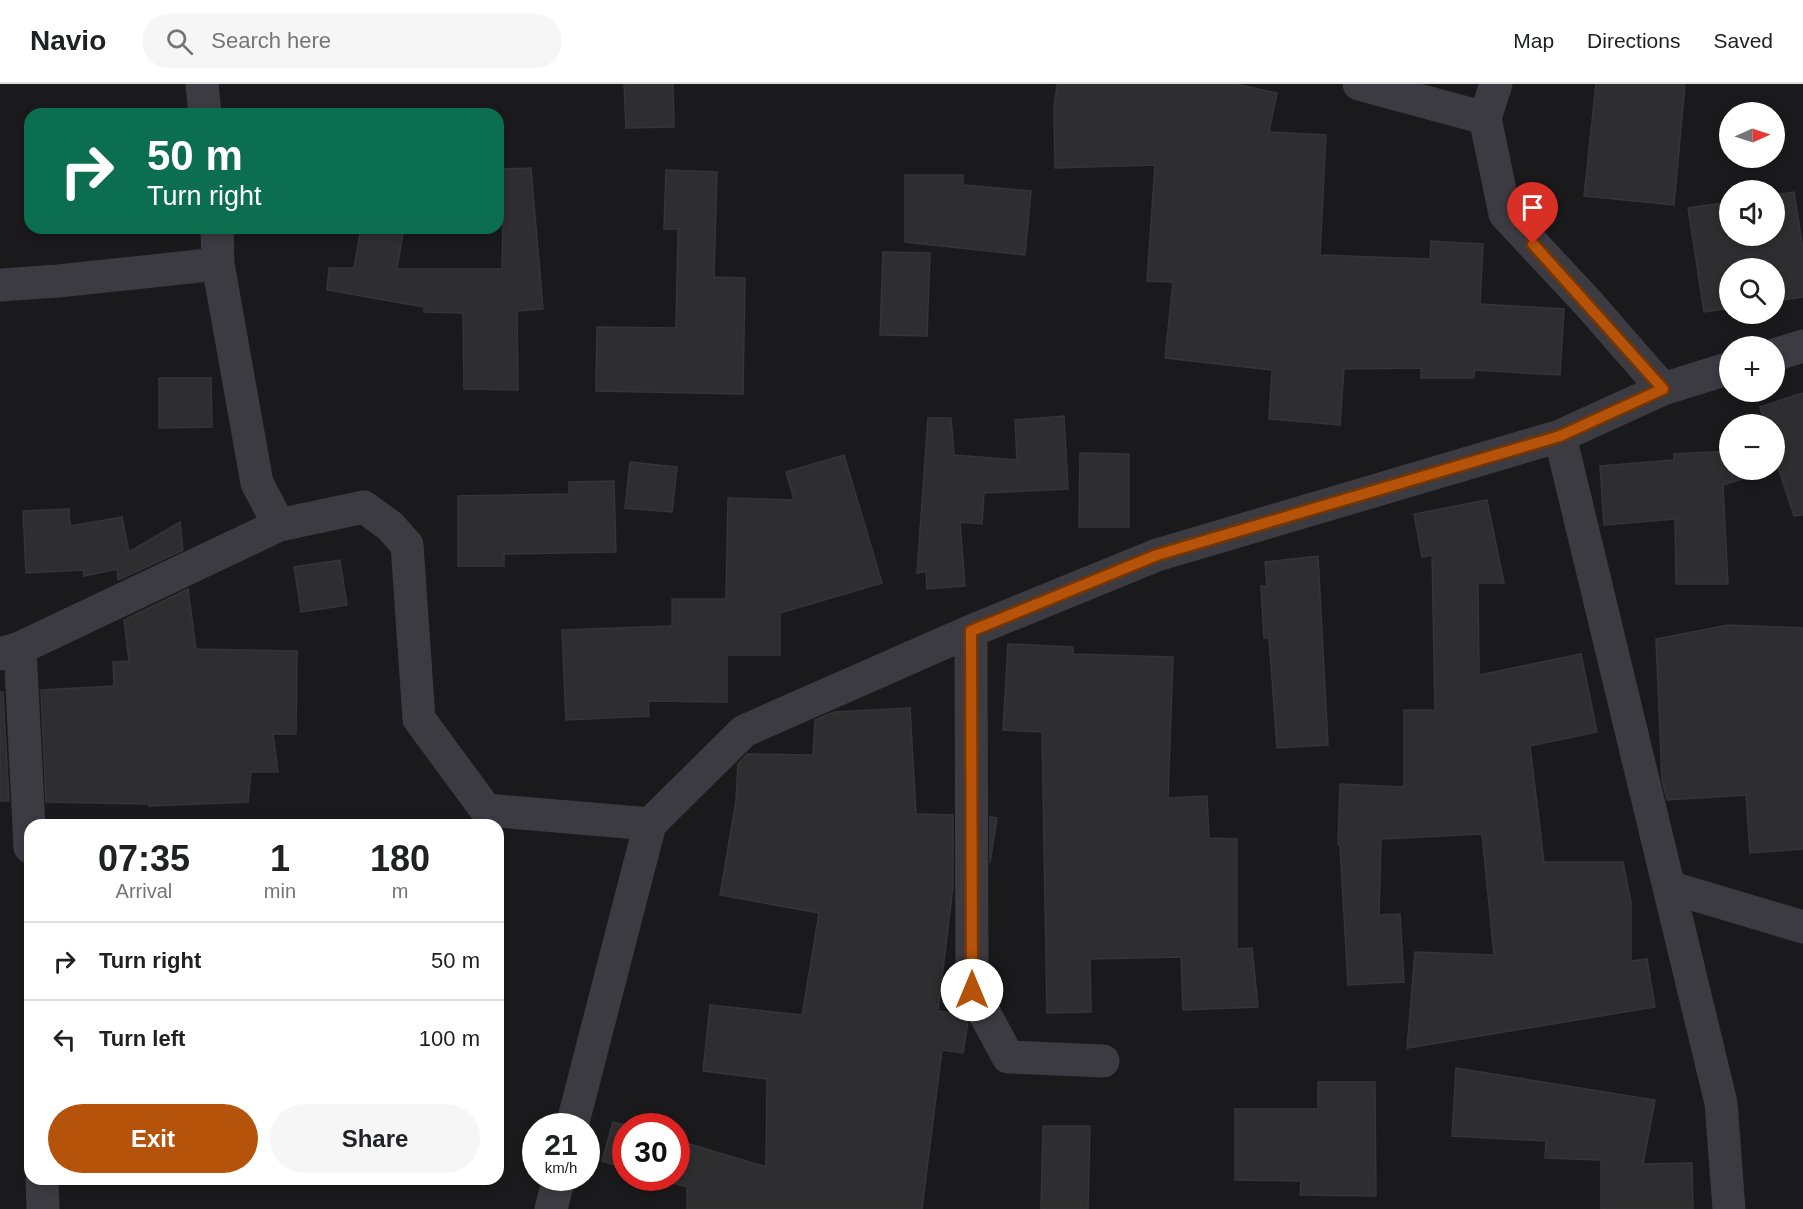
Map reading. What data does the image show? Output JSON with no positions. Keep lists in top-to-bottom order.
{
  "north": "right",
  "page": {
    "header": "Navio",
    "search": "Search here",
    "nav": ["Map", "Directions", "Saved"],
    "map_buttons": ["+", "−"],
    "turn": ["50 m", "Turn right"],
    "eta": [
      "07:35",
      "Arrival",
      "1",
      "min",
      "180",
      "m"
    ],
    "list": [
      {
        "name": "Turn right",
        "value": "50 m"
      },
      {
        "name": "Turn left",
        "value": "100 m"
      }
    ],
    "buttons": ["Exit", "Share"],
    "speed": "21 km/h",
    "limit": "30"
  }
}
